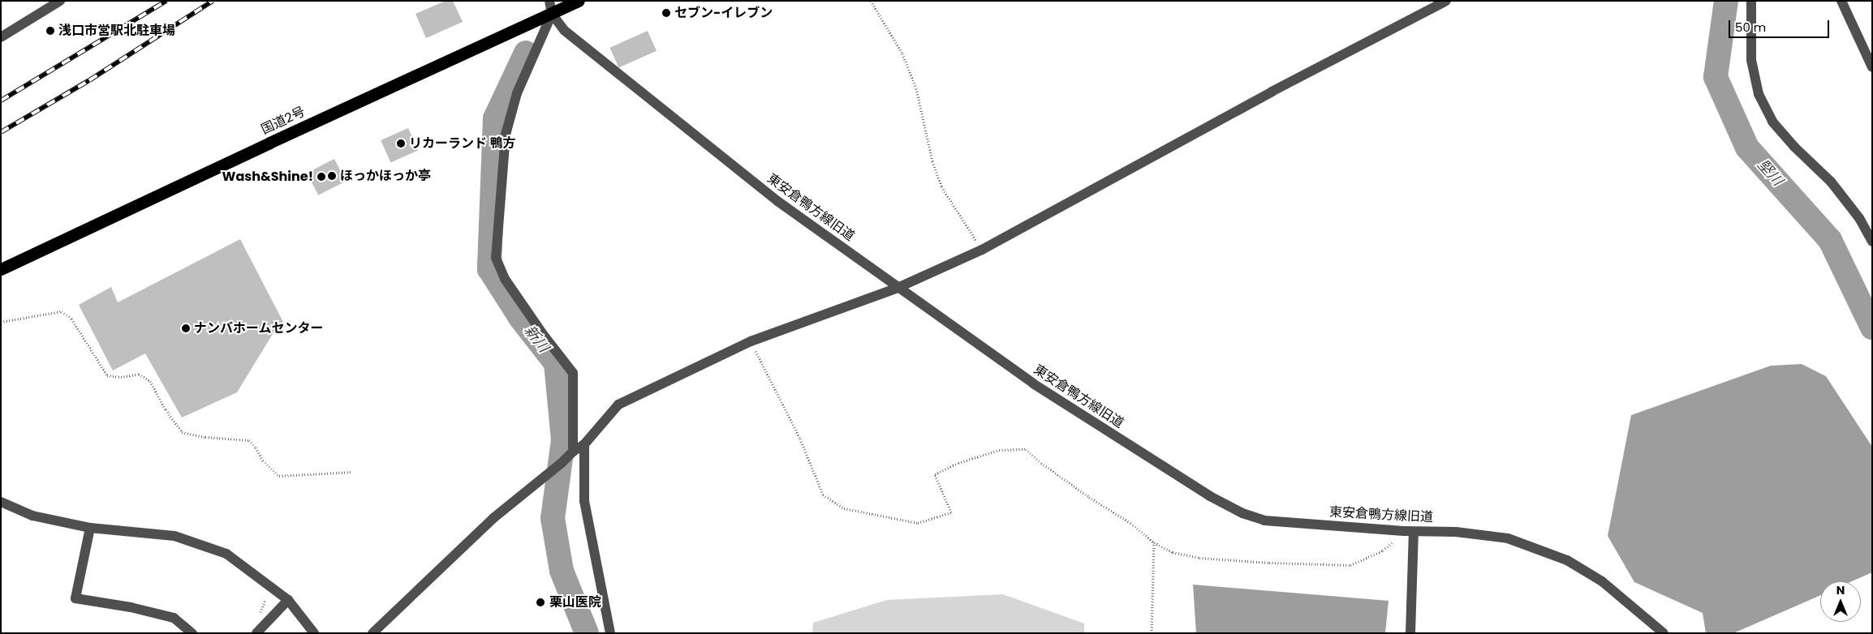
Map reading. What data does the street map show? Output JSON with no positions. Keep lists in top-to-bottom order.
{
  "streets": {
    "highway": ["国道2号"],
    "street": ["東安倉鴨方線旧道"]
  },
  "crossings": [
    ["国道2号", "東安倉鴨方線旧道"]
  ],
  "water": ["堅川", "新川"],
  "places": [
    "セブン-イレブン",
    "浅口市営駅北駐車場",
    "リカーランド 鴨方",
    "ほっかほっか亭",
    "Wash&Shine!",
    "ナンバホームセンター",
    "栗山医院"
  ],
  "scale_bar": "50 m",
  "north": "top"
}
